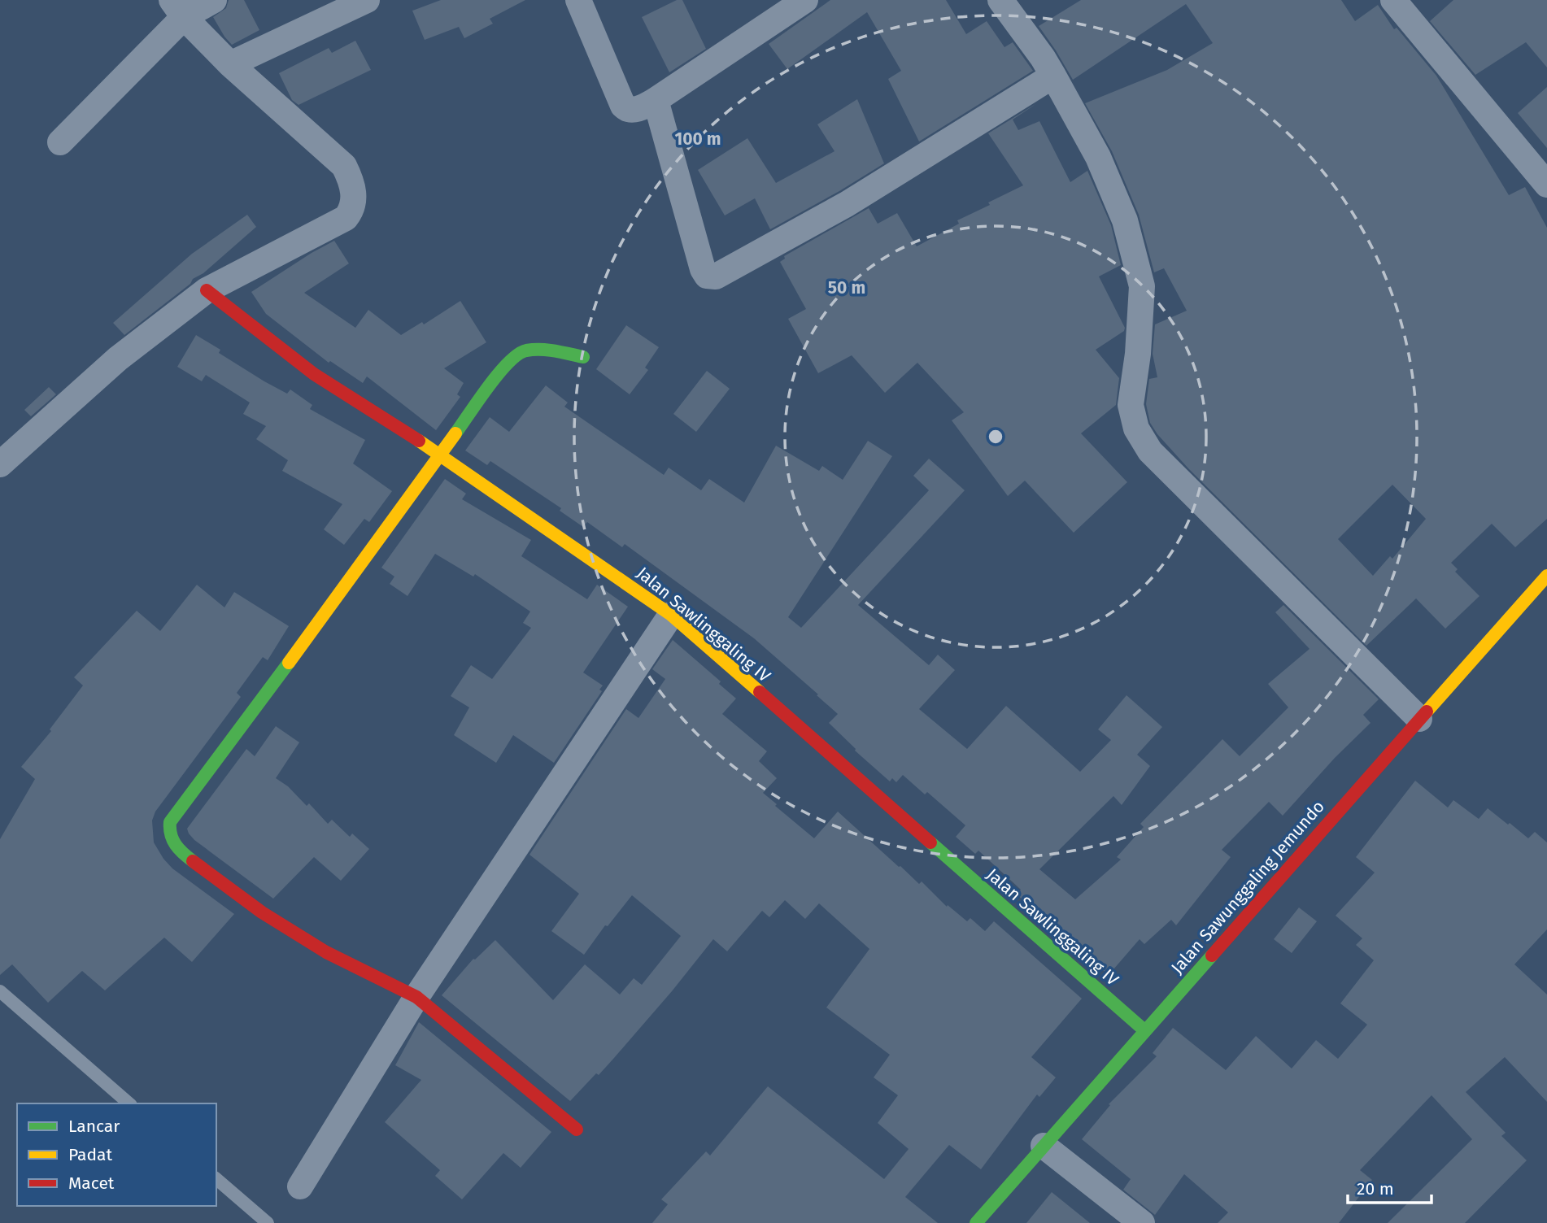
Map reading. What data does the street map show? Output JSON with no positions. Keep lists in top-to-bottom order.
{
  "streets": {
    "street": ["Jalan Sawlinggaling IV", "Jalan Sawunggaling Jemundo"]
  },
  "crossings": [
    ["Jalan Sawlinggaling IV", "Jalan Sawunggaling Jemundo"]
  ],
  "legend": ["Lancar", "Padat", "Macet"],
  "scale_bar": "20 m",
  "rings": ["100 m", "50 m"]
}
